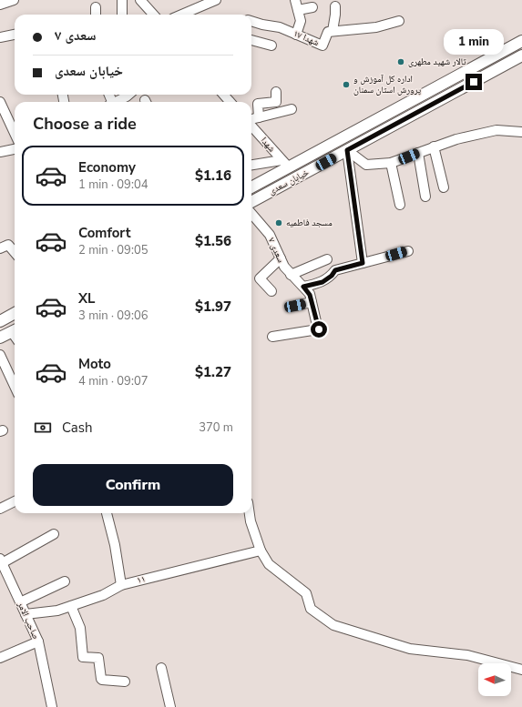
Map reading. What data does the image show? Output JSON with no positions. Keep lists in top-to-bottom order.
{
  "streets": {
    "main road": ["خیابان سعدی"],
    "street": [
      "شهدا ۱۷",
      "شهدا",
      "سعدی ۷",
      "۱۱",
      "صاحب الامر"
    ]
  },
  "crossings": [
    ["شهدا", "خیابان سعدی"],
    ["۱۱", "صاحب الامر"]
  ],
  "places": ["تالار شهید مطهری", "اداره کل آموزش و پرورش استان سمنان", "مسجد فاطمیه"],
  "north": "left",
  "page": {
    "banner": ["سعدی ۷", "خیابان سعدی"],
    "bubble": "1 min",
    "heading": "Choose a ride",
    "list": [
      {
        "name": "Economy",
        "note": "1 min · 09:04",
        "value": "$1.16"
      },
      {
        "name": "Comfort",
        "note": "2 min · 09:05",
        "value": "$1.56"
      },
      {
        "name": "XL",
        "note": "3 min · 09:06",
        "value": "$1.97"
      },
      {
        "name": "Moto",
        "note": "4 min · 09:07",
        "value": "$1.27"
      }
    ],
    "pay": ["Cash", "370 m"],
    "buttons": "Confirm"
  }
}
